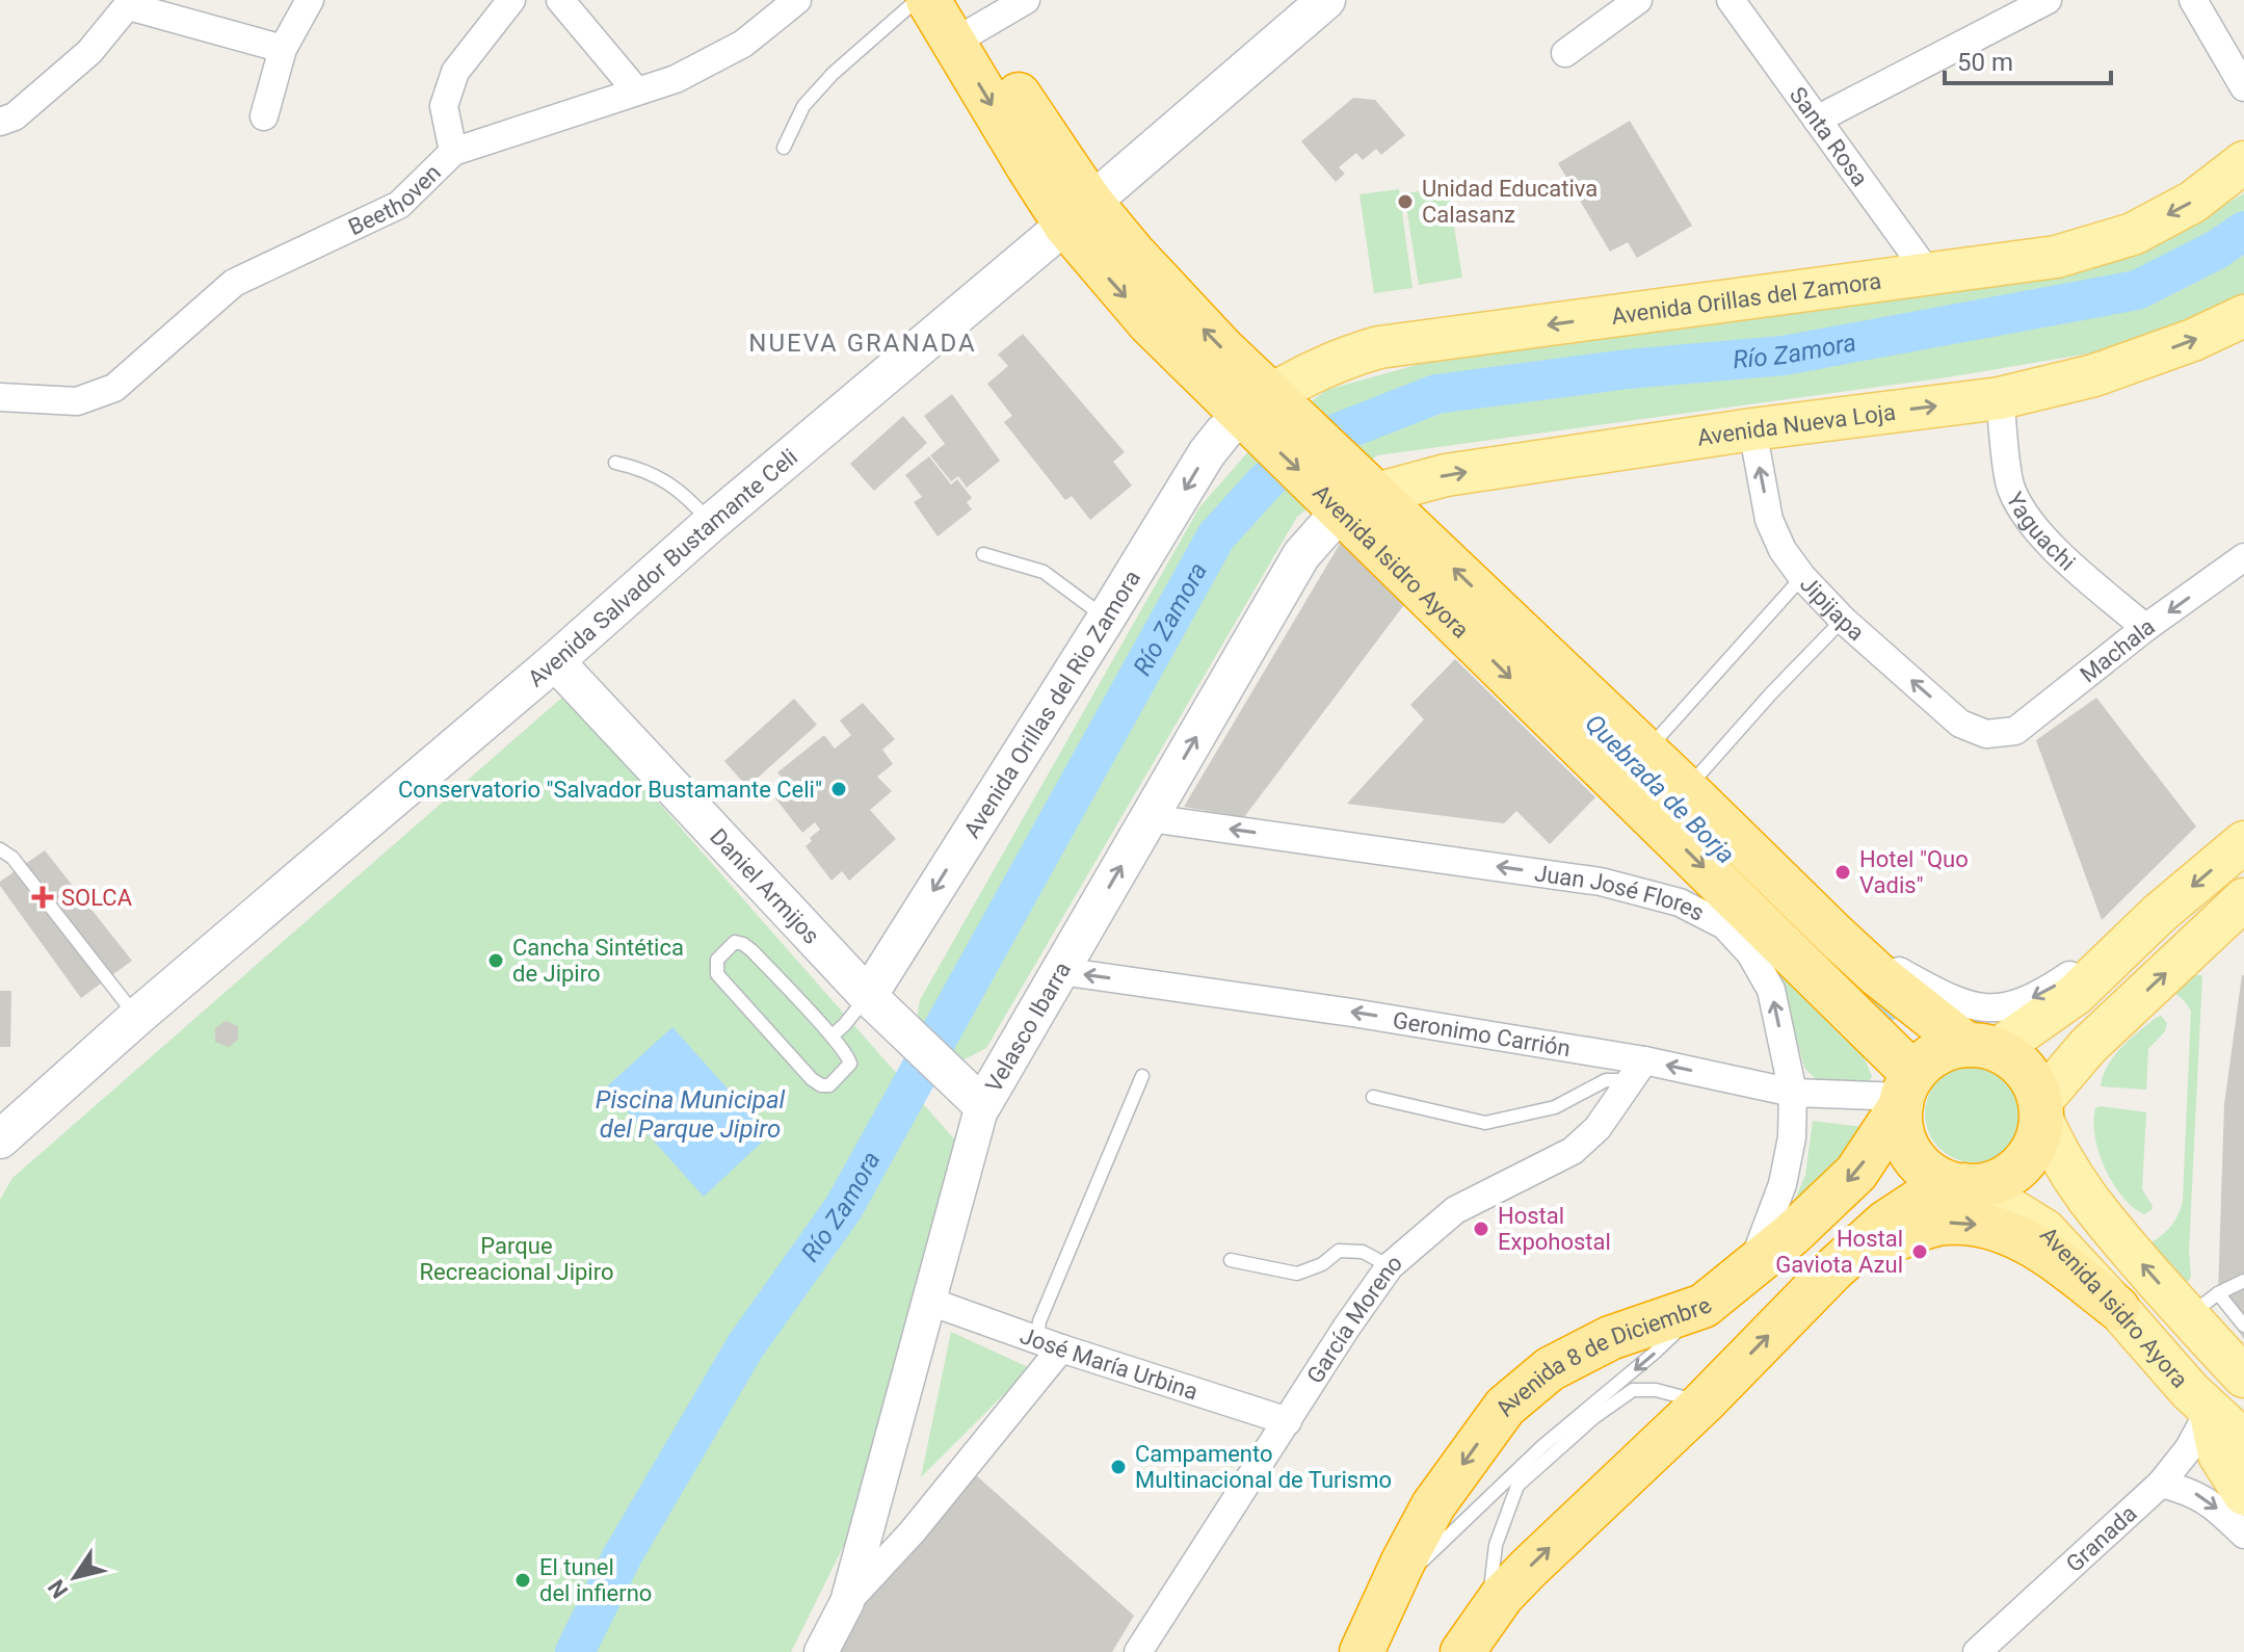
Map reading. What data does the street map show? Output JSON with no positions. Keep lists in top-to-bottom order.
{
  "streets": {
    "highway": ["Avenida Isidro Ayora", "Avenida 8 de Diciembre"],
    "main road": [
      "Avenida Orillas del Zamora",
      "Avenida Nueva Loja",
      "Avenida Salvador Bustamante Celi",
      "Avenida Orillas del Rio Zamora",
      "Daniel Armijos",
      "Velasco Ibarra"
    ],
    "street": [
      "Santa Rosa",
      "Beethoven",
      "Yaguachi",
      "Jipijapa",
      "Machala",
      "Juan José Flores",
      "Geronimo Carrión",
      "García Moreno",
      "José María Urbina",
      "Granada"
    ]
  },
  "crossings": [
    ["Santa Rosa", "Avenida Orillas del Zamora"],
    ["Avenida Orillas del Zamora", "Avenida Isidro Ayora"],
    ["Avenida Orillas del Zamora", "Avenida Orillas del Rio Zamora"],
    ["Avenida Nueva Loja", "Yaguachi"],
    ["Avenida Nueva Loja", "Avenida Isidro Ayora"],
    ["Avenida Nueva Loja", "Jipijapa"],
    ["Avenida Nueva Loja", "Velasco Ibarra"],
    ["Yaguachi", "Machala"],
    ["Avenida Isidro Ayora", "Avenida Salvador Bustamante Celi"],
    ["Avenida Isidro Ayora", "Avenida Orillas del Rio Zamora"],
    ["Avenida Isidro Ayora", "Velasco Ibarra"],
    ["Avenida Isidro Ayora", "Geronimo Carrión"],
    ["Avenida Isidro Ayora", "Avenida 8 de Diciembre"],
    ["Avenida Isidro Ayora", "Granada"],
    ["Avenida Salvador Bustamante Celi", "Daniel Armijos"],
    ["Jipijapa", "Machala"],
    ["Avenida Orillas del Rio Zamora", "Daniel Armijos"],
    ["Daniel Armijos", "Velasco Ibarra"],
    ["Juan José Flores", "Velasco Ibarra"],
    ["Juan José Flores", "Geronimo Carrión"],
    ["Juan José Flores", "Avenida 8 de Diciembre"],
    ["Velasco Ibarra", "Geronimo Carrión"],
    ["Velasco Ibarra", "José María Urbina"],
    ["Geronimo Carrión", "García Moreno"],
    ["Geronimo Carrión", "Avenida 8 de Diciembre"],
    ["García Moreno", "José María Urbina"]
  ],
  "one_way": [
    "Avenida Orillas del Zamora",
    "Avenida Nueva Loja",
    "Jipijapa",
    "Machala",
    "Avenida Orillas del Rio Zamora",
    "Juan José Flores",
    "Geronimo Carrión"
  ],
  "districts": ["NUEVA GRANADA"],
  "water": ["Río Zamora", "Quebrada de Borja", "Piscina Municipal del Parque Jipiro"],
  "parks": ["Parque Recreacional Jipiro"],
  "places": {
    "other": [
      "Unidad Educativa Calasanz",
      "Conservatorio \"Salvador Bustamante Celi\"",
      "Hotel \"Quo Vadis\"",
      "Cancha Sintética de Jipiro",
      "Hostal Expohostal",
      "Hostal Gaviota Azul",
      "Campamento Multinacional de Turismo",
      "El tunel del infierno"
    ],
    "health": ["SOLCA"]
  },
  "scale_bar": "50 m",
  "north": "bottom left"
}
